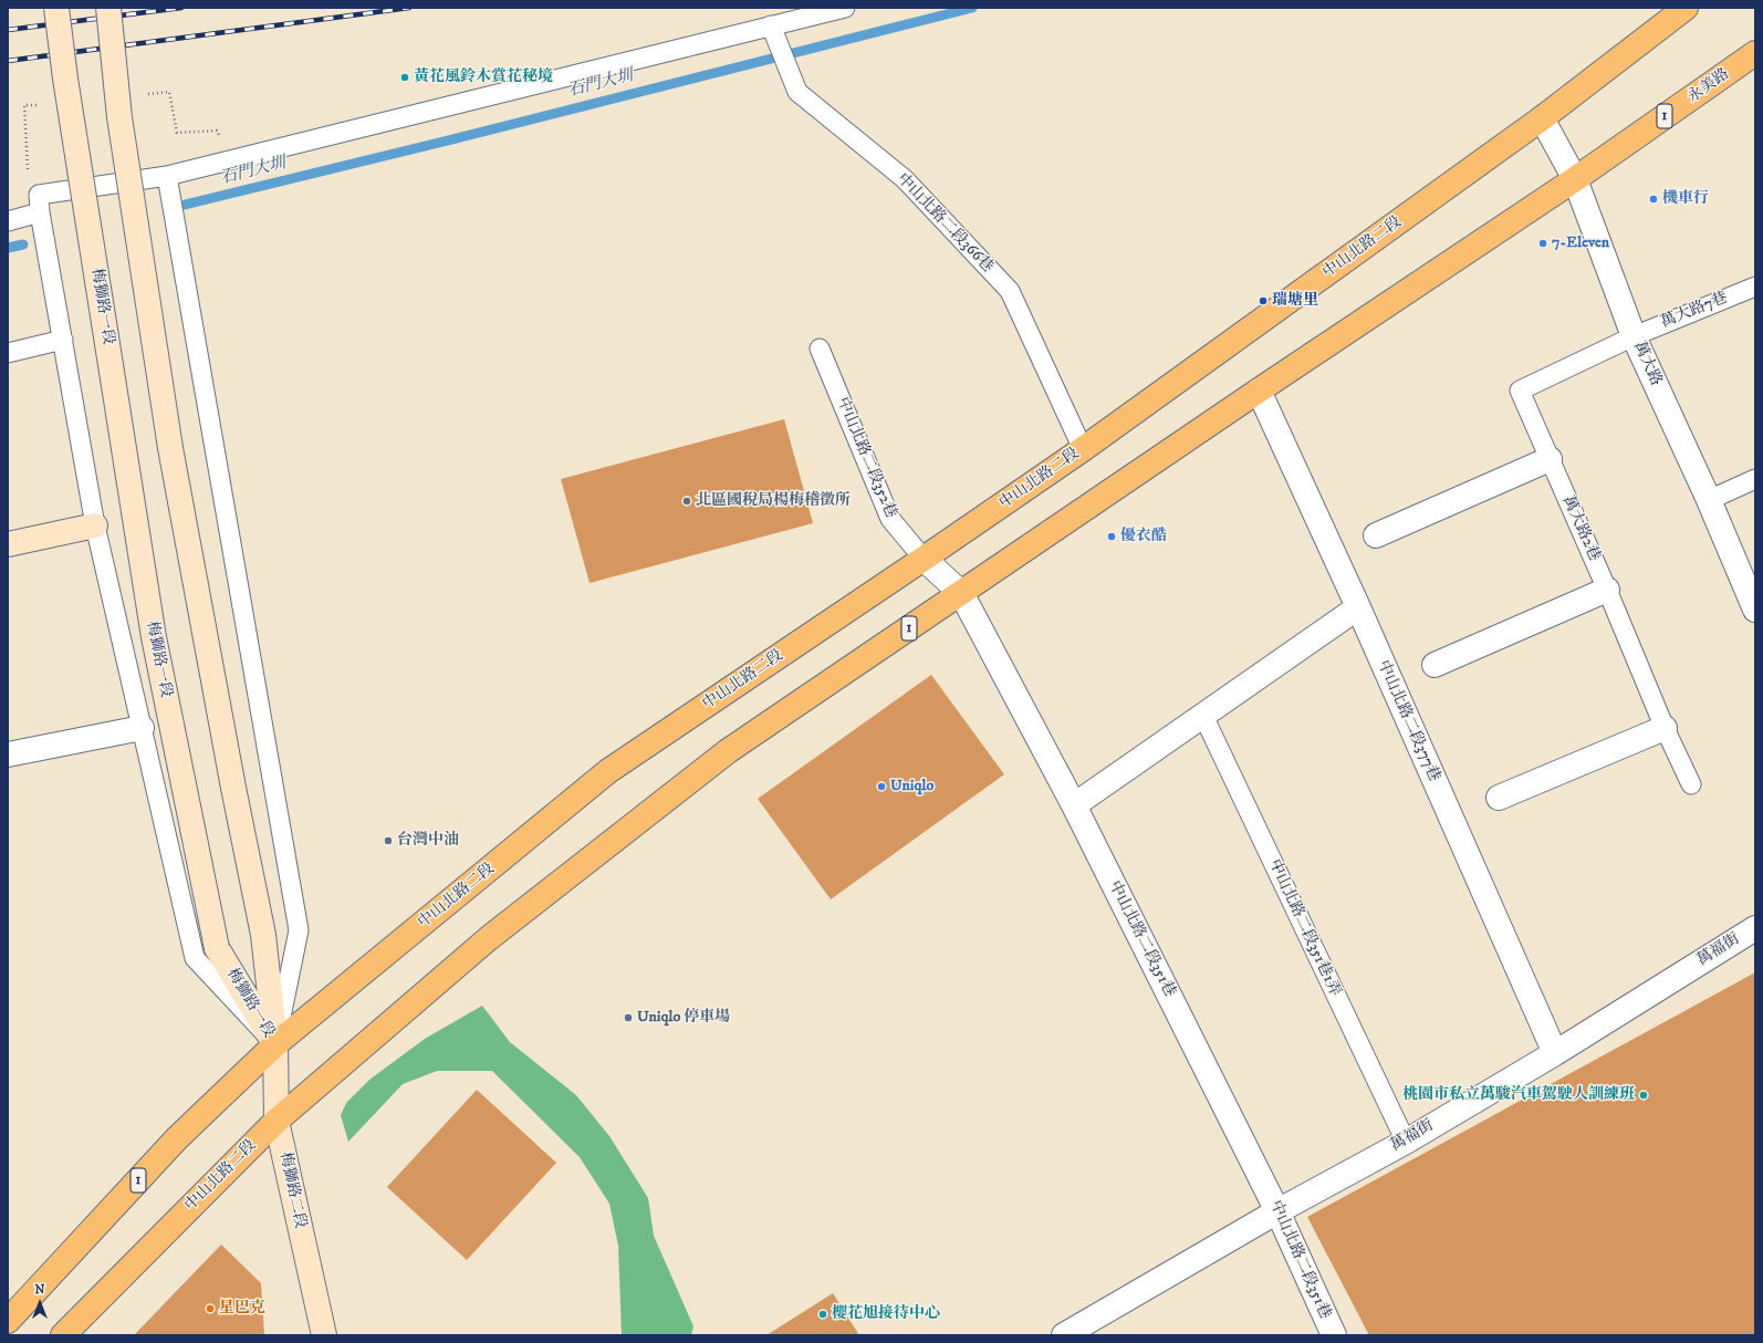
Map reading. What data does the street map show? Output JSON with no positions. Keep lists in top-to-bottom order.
{
  "streets": {
    "main road": ["永美路", "1", "中山北路二段"],
    "street": [
      "梅獅路一段",
      "萬大路",
      "中山北路二段377巷",
      "中山北路二段351巷",
      "萬福街",
      "梅獅路二段"
    ],
    "lane": [
      "中山北路二段366巷",
      "萬大路7巷",
      "中山北路二段352巷",
      "萬大路2巷",
      "中山北路二段351巷1弄"
    ]
  },
  "crossings": [
    ["永美路", "中山北路二段"],
    ["永美路", "萬大路"],
    ["1", "中山北路二段"],
    ["1", "萬大路"],
    ["中山北路二段366巷", "中山北路二段"],
    ["中山北路二段", "梅獅路一段"],
    ["中山北路二段", "萬大路"],
    ["中山北路二段", "中山北路二段352巷"],
    ["中山北路二段", "中山北路二段377巷"],
    ["中山北路二段", "中山北路二段351巷"],
    ["中山北路二段", "梅獅路二段"],
    ["梅獅路一段", "梅獅路二段"],
    ["萬大路7巷", "萬大路"],
    ["萬大路7巷", "萬大路2巷"],
    ["萬大路", "萬大路2巷"],
    ["中山北路二段352巷", "中山北路二段351巷"],
    ["中山北路二段377巷", "萬福街"],
    ["中山北路二段351巷1弄", "萬福街"],
    ["中山北路二段351巷", "萬福街"]
  ],
  "water": ["石門大圳"],
  "places": [
    "黃花風鈴木賞花秘境",
    "機車行",
    "7-Eleven",
    "瑞塘里",
    "北區國稅局楊梅稽徵所",
    "優衣酷",
    "Uniqlo",
    "台灣中油",
    "Uniqlo 停車場",
    "桃園市私立萬駿汽車駕駛人訓練班",
    "星巴克",
    "櫻花旭接待中心"
  ],
  "north": "top"
}
